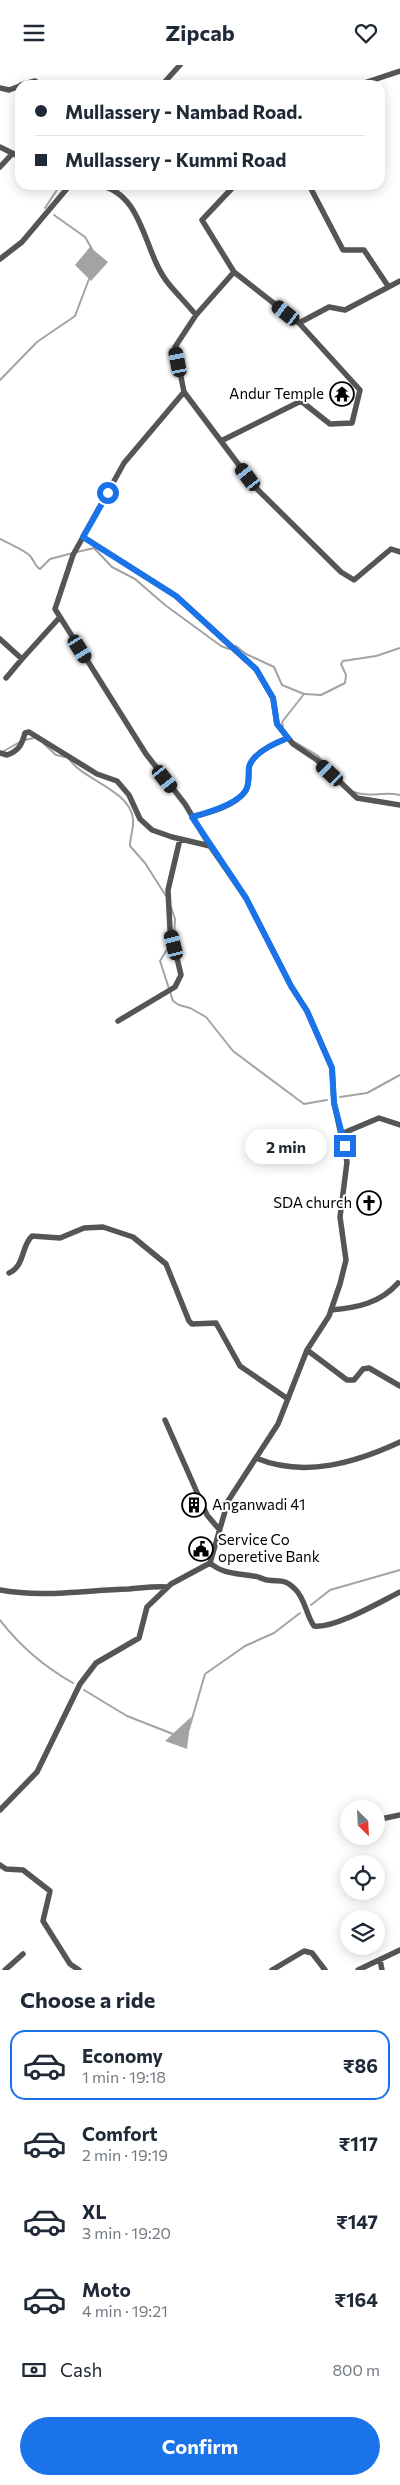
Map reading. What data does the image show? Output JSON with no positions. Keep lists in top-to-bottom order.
{
  "places": {
    "temple": ["Andur Temple"],
    "church": ["SDA church"],
    "building": ["Anganwadi 41"],
    "public building": ["Service Co operetive Bank"]
  },
  "north": "bottom right",
  "page": {
    "header": "Zipcab",
    "banner": ["Mullassery - Nambad Road.", "Mullassery - Kummi Road"],
    "bubble": "2 min",
    "heading": "Choose a ride",
    "list": [
      {
        "name": "Economy",
        "note": "1 min · 19:18",
        "value": "₹86"
      },
      {
        "name": "Comfort",
        "note": "2 min · 19:19",
        "value": "₹117"
      },
      {
        "name": "XL",
        "note": "3 min · 19:20",
        "value": "₹147"
      },
      {
        "name": "Moto",
        "note": "4 min · 19:21",
        "value": "₹164"
      }
    ],
    "pay": ["Cash", "800 m"],
    "buttons": "Confirm"
  }
}
